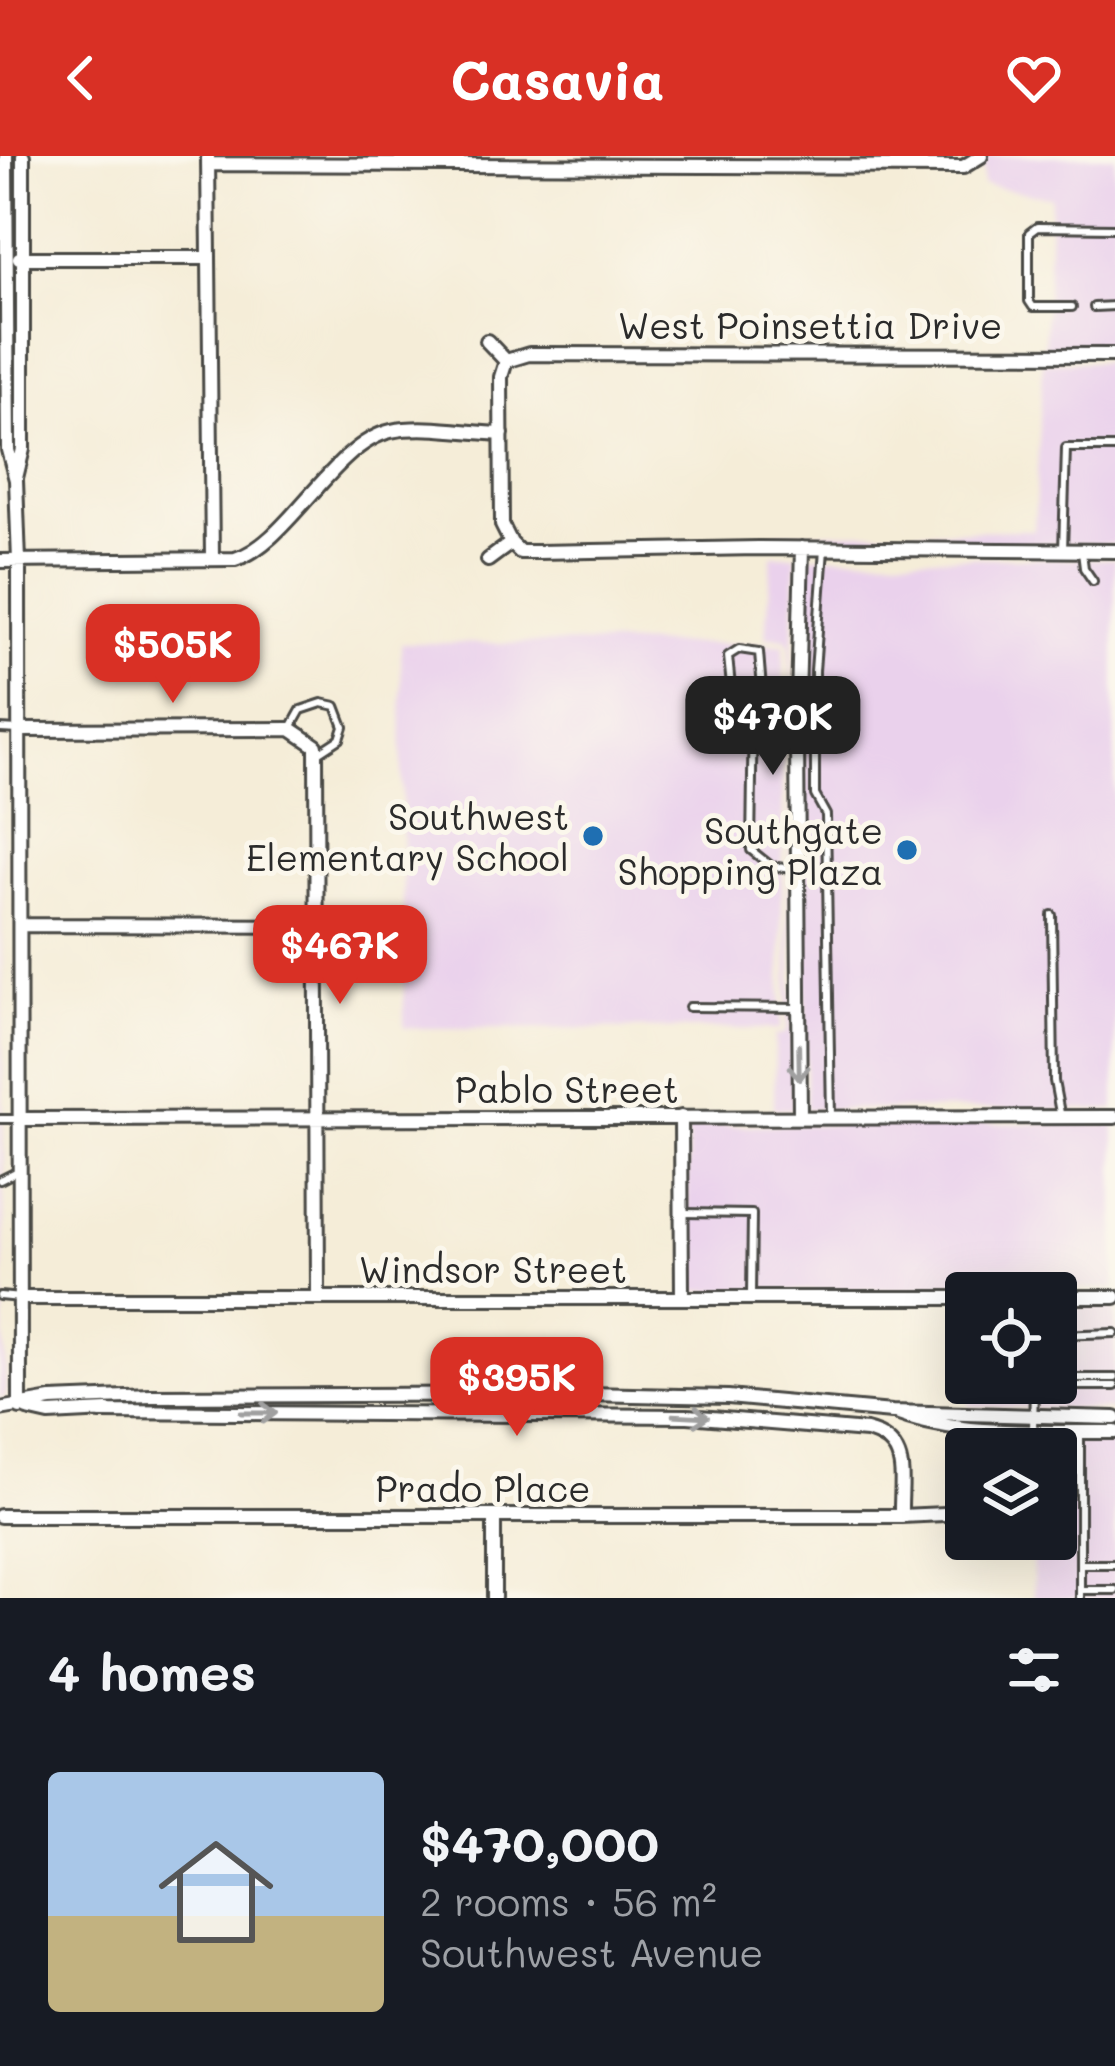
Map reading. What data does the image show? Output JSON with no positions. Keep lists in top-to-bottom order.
{
  "streets": {
    "street": [
      "West Poinsettia Drive",
      "Pablo Street",
      "Windsor Street",
      "Prado Place"
    ]
  },
  "places": ["Southwest Elementary School", "Southgate Shopping Plaza"],
  "page": {
    "header": "Casavia",
    "price": [
      "$505K",
      "$470K",
      "$467K",
      "$395K"
    ],
    "heading": "4 homes",
    "list": [
      {
        "name": "$470,000",
        "note": "2 rooms · 56 m² · Southwest Avenue"
      }
    ]
  }
}
